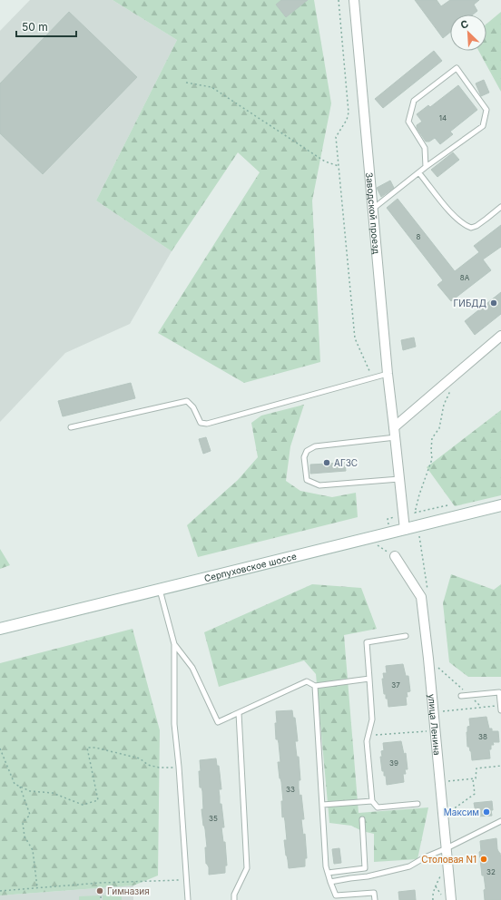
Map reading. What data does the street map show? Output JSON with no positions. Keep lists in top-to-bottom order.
{
  "streets": {
    "main road": ["Серпуховское шоссе"],
    "street": ["Заводской проезд", "улица Ленина"]
  },
  "crossings": [
    ["Заводской проезд", "Серпуховское шоссе"]
  ],
  "places": [
    "ГИБДД",
    "АГЗС",
    "Максим",
    "Столовая N1",
    "Гимназия"
  ],
  "house_numbers": [
    "14",
    "8",
    "8А",
    "37",
    "38",
    "39",
    "33",
    "35",
    "32"
  ],
  "scale_bar": "50 m",
  "north": "top left"
}
